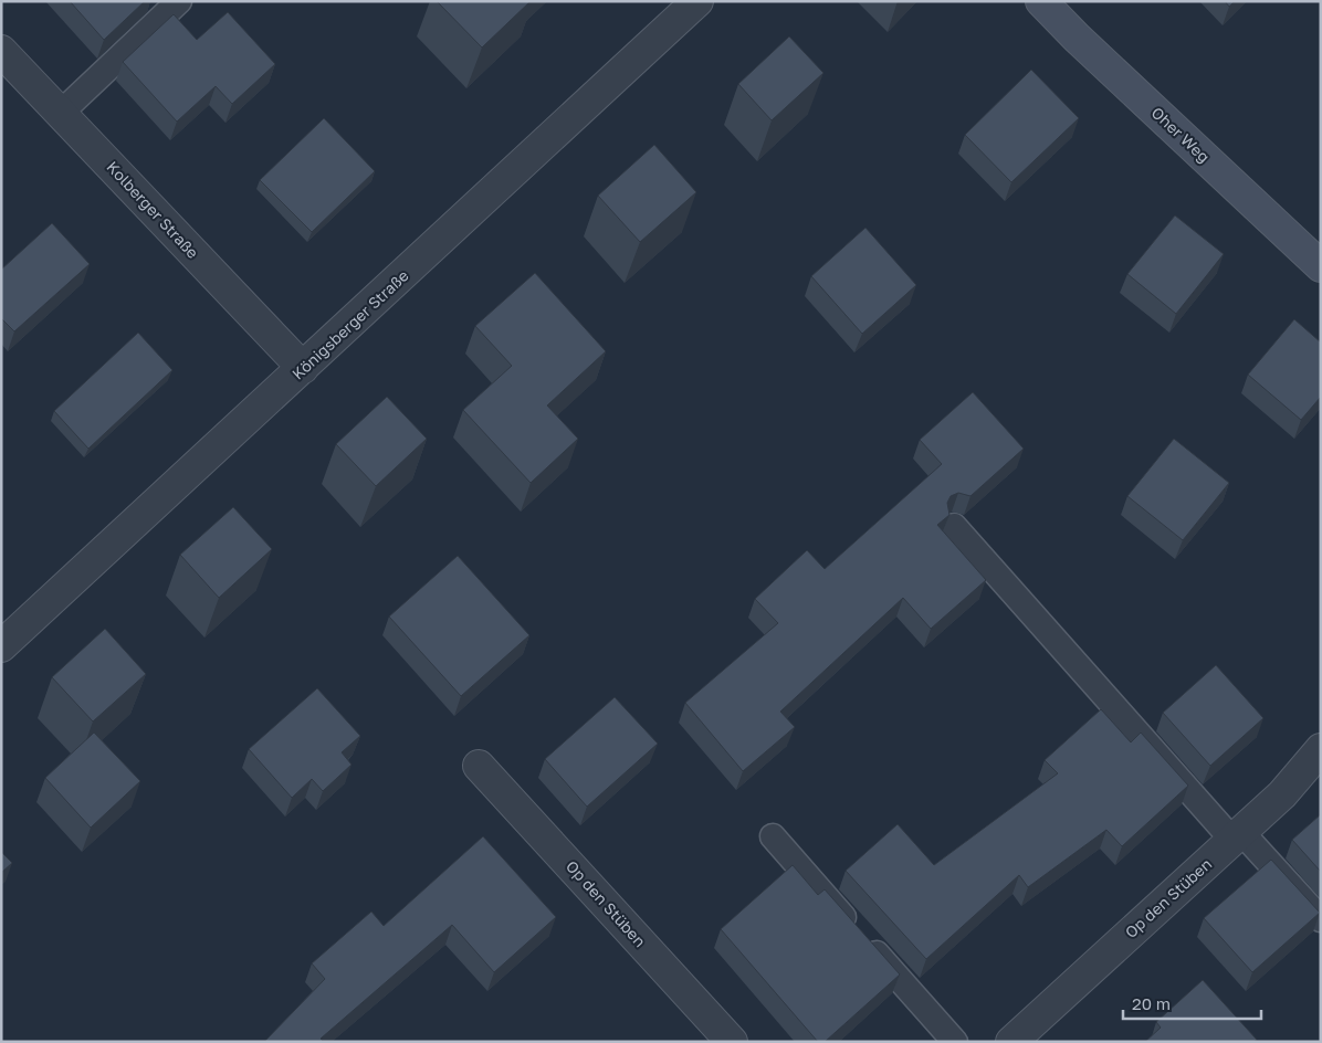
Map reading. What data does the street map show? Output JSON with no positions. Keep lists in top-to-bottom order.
{
  "streets": {
    "street": [
      "Oher Weg",
      "Kolberger Straße",
      "Königsberger Straße",
      "Op den Stüben"
    ]
  },
  "crossings": [
    ["Kolberger Straße", "Königsberger Straße"]
  ],
  "scale_bar": "20 m"
}
